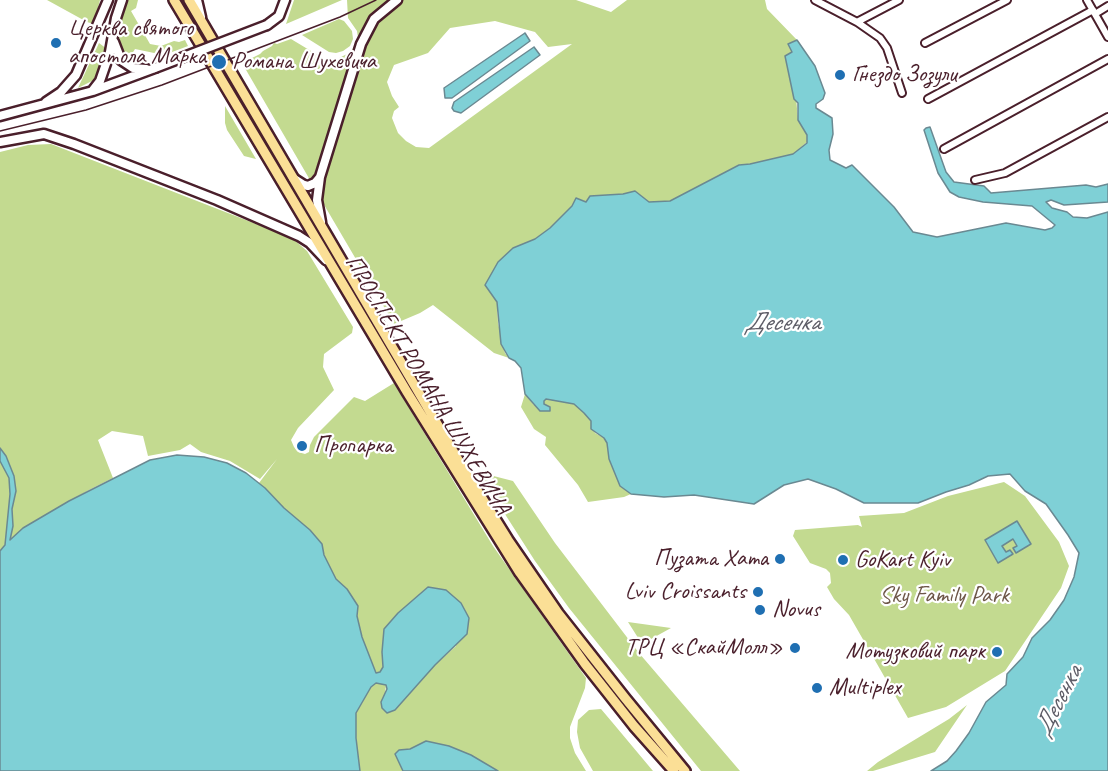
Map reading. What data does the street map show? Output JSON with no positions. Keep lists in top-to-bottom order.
{
  "streets": {
    "main road": ["ПРОСПЕКТ РОМАНА ШУХЕВИЧА"]
  },
  "water": ["Десенка"],
  "parks": ["Sky Family Park"],
  "places": [
    "Церква святого апостола Марка",
    "Романа Шухевича",
    "Гнездо Зозули",
    "Пропарка",
    "Пузата Хата",
    "GoKart Kyiv",
    "Lviv Croissants",
    "Novus",
    "ТРЦ «СкайМолл»",
    "Мотузковий парк",
    "Multiplex"
  ]
}
